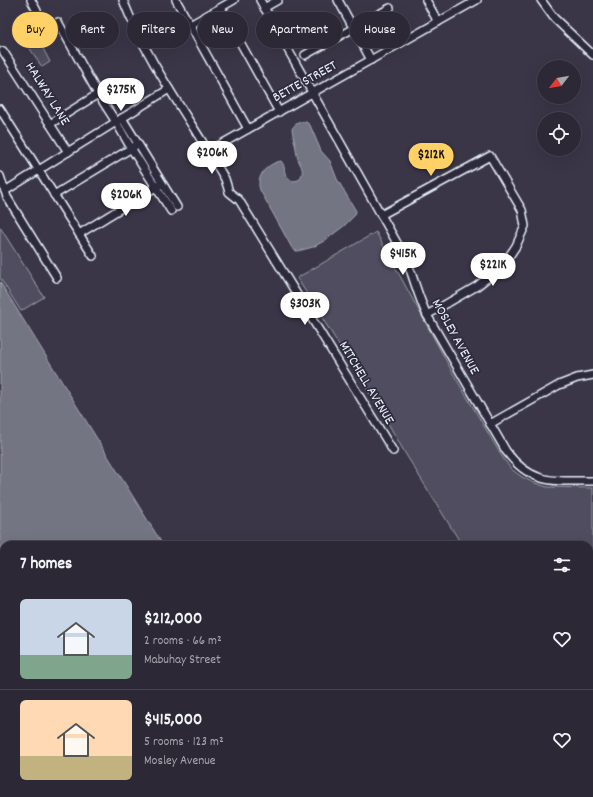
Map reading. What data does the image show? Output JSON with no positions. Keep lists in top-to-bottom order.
{
  "streets": {
    "street": [
      "BETTE STREET",
      "HALWAY LANE",
      "MOSLEY AVENUE",
      "MITCHELL AVENUE"
    ]
  },
  "crossings": [
    ["BETTE STREET", "MOSLEY AVENUE"],
    ["BETTE STREET", "MITCHELL AVENUE"]
  ],
  "north": "bottom left",
  "page": {
    "chip": [
      "Buy",
      "Rent",
      "Filters",
      "New",
      "Apartment",
      "House"
    ],
    "price": [
      "$275K",
      "$206K",
      "$212K",
      "$206K",
      "$415K",
      "$221K",
      "$303K"
    ],
    "heading": "7 homes",
    "list": [
      {
        "name": "$212,000",
        "note": "2 rooms · 66 m² · Mabuhay Street"
      },
      {
        "name": "$415,000",
        "note": "5 rooms · 123 m² · Mosley Avenue"
      }
    ]
  }
}
